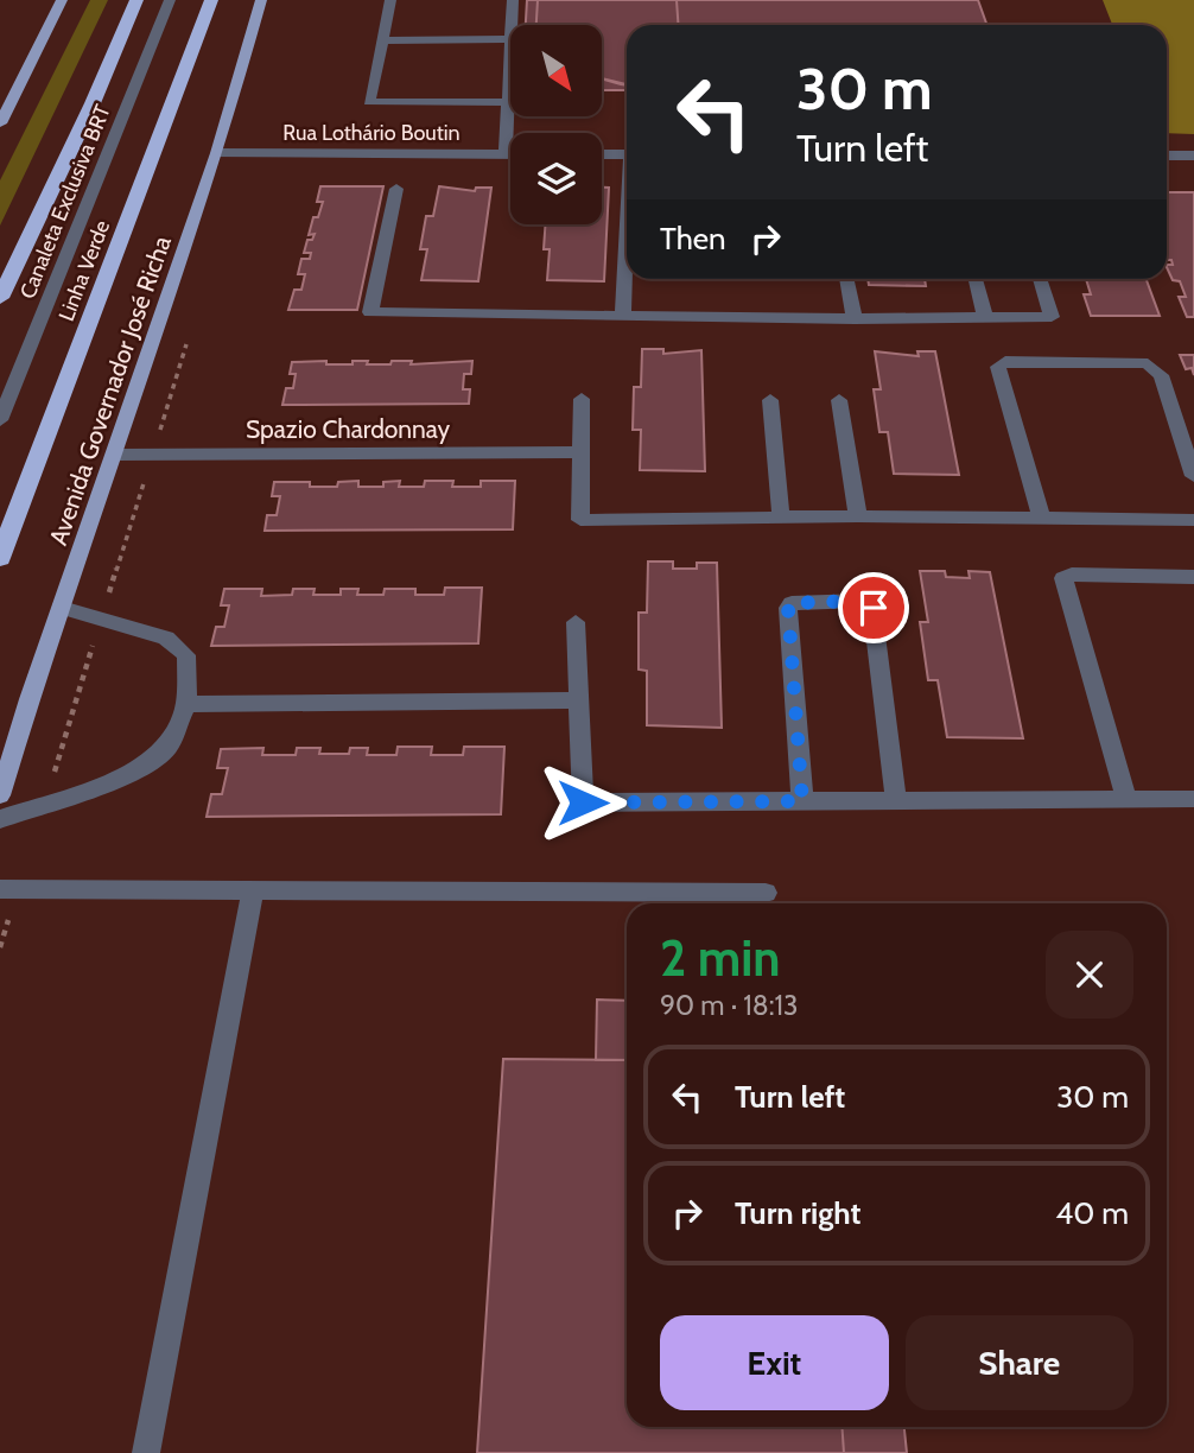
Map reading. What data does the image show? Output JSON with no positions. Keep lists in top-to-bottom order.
{
  "streets": {
    "highway": ["Linha Verde"],
    "main road": ["Avenida Governador José Richa"],
    "street": ["Rua Lothário Boutin", "Canaleta Exclusiva BRT", "Spazio Chardonnay"]
  },
  "crossings": [
    ["Rua Lothário Boutin", "Avenida Governador José Richa"],
    ["Avenida Governador José Richa", "Spazio Chardonnay"]
  ],
  "north": "bottom right",
  "page": {
    "turn": ["30 m", "Turn left"],
    "then": "Then",
    "heading": ["2 min", "90 m · 18:13"],
    "list": [
      {
        "name": "Turn left",
        "value": "30 m"
      },
      {
        "name": "Turn right",
        "value": "40 m"
      }
    ],
    "buttons": ["Exit", "Share"]
  }
}
